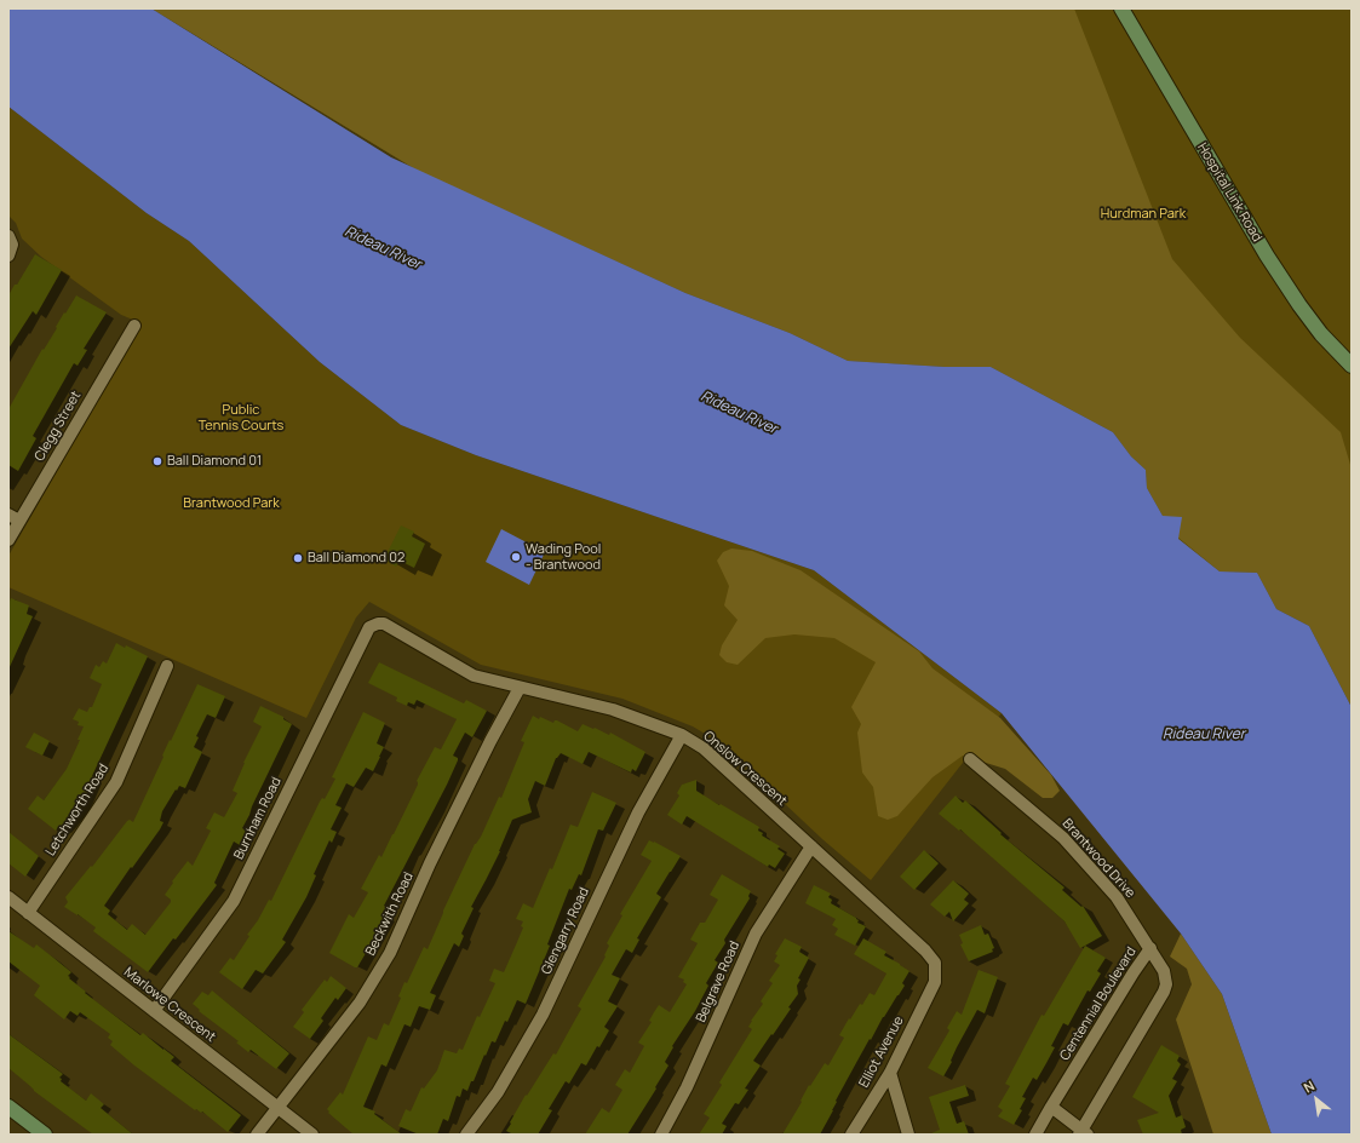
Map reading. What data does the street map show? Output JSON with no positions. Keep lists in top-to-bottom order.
{
  "streets": {
    "street": [
      "Hospital Link Road",
      "Clegg Street",
      "Onslow Crescent",
      "Letchworth Road",
      "Burnham Road",
      "Brantwood Drive",
      "Beckwith Road",
      "Glengarry Road",
      "Belgrave Road",
      "Centennial Boulevard",
      "Marlowe Crescent",
      "Elliot Avenue"
    ]
  },
  "crossings": [
    ["Onslow Crescent", "Burnham Road"],
    ["Onslow Crescent", "Beckwith Road"],
    ["Onslow Crescent", "Glengarry Road"],
    ["Onslow Crescent", "Belgrave Road"],
    ["Onslow Crescent", "Elliot Avenue"],
    ["Letchworth Road", "Marlowe Crescent"],
    ["Burnham Road", "Marlowe Crescent"],
    ["Brantwood Drive", "Centennial Boulevard"],
    ["Beckwith Road", "Marlowe Crescent"]
  ],
  "water": ["Rideau River"],
  "parks": ["Hurdman Park", "Public Tennis Courts", "Brantwood Park"],
  "places": ["Ball Diamond 01", "Wading Pool - Brantwood", "Ball Diamond 02"],
  "north": "top left"
}
